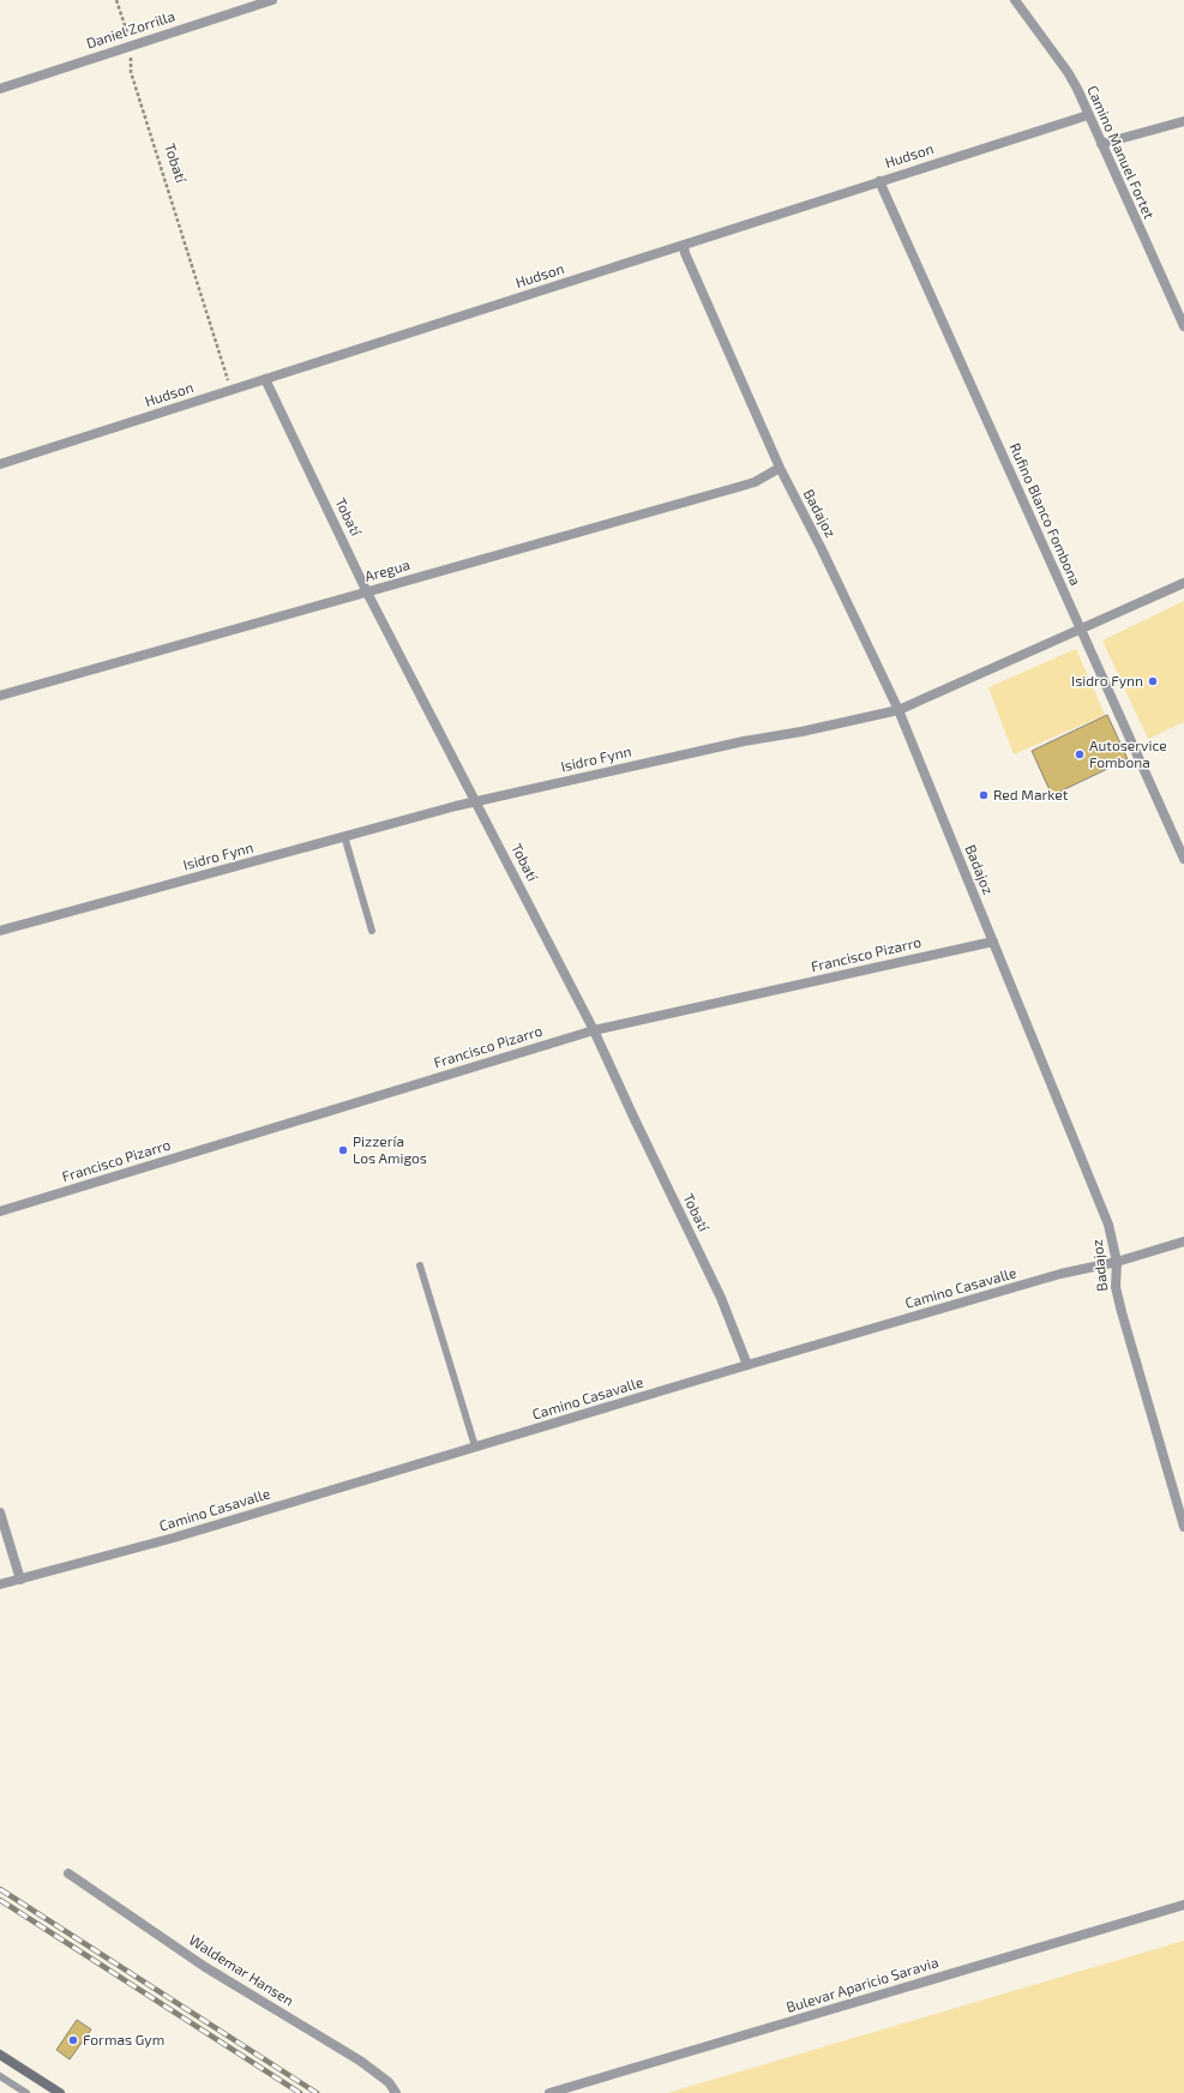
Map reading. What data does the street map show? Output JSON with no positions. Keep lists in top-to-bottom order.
{
  "streets": {
    "street": [
      "Daniel Zorrilla",
      "Camino Manuel Fortet",
      "Hudson",
      "Tobatí",
      "Badajoz",
      "Rufino Blanco Fombona",
      "Aregua",
      "Isidro Fynn",
      "Francisco Pizarro",
      "Camino Casavalle",
      "Waldemar Hansen",
      "Bulevar Aparicio Saravia"
    ]
  },
  "crossings": [
    ["Daniel Zorrilla", "Tobatí"],
    ["Camino Manuel Fortet", "Hudson"],
    ["Hudson", "Tobatí"],
    ["Hudson", "Badajoz"],
    ["Hudson", "Rufino Blanco Fombona"],
    ["Tobatí", "Aregua"],
    ["Tobatí", "Isidro Fynn"],
    ["Tobatí", "Francisco Pizarro"],
    ["Tobatí", "Camino Casavalle"],
    ["Badajoz", "Aregua"],
    ["Badajoz", "Isidro Fynn"],
    ["Badajoz", "Francisco Pizarro"],
    ["Badajoz", "Camino Casavalle"],
    ["Rufino Blanco Fombona", "Isidro Fynn"]
  ],
  "places": [
    "Isidro Fynn",
    "Autoservice Fombona",
    "Red Market",
    "Pizzería Los Amigos",
    "Formas Gym"
  ]
}
